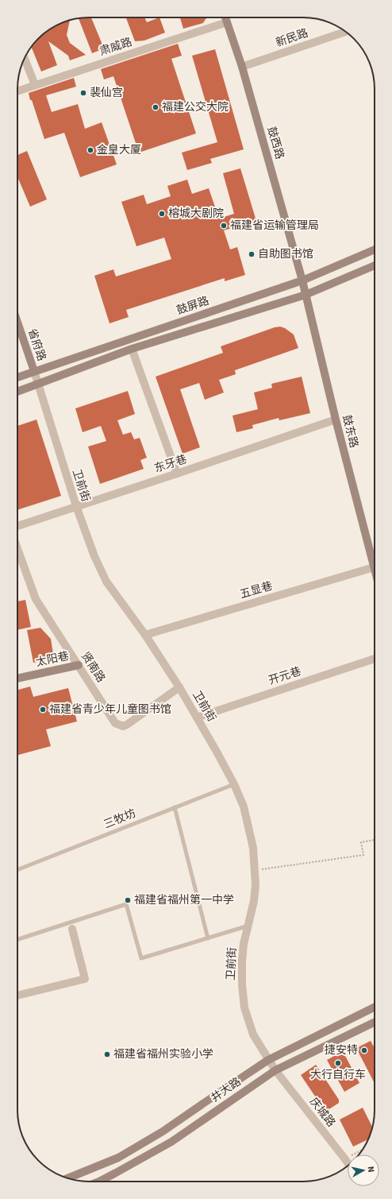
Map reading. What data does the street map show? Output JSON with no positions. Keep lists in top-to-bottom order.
{
  "streets": {
    "street": [
      "新民路",
      "肃威路",
      "鼓西路",
      "鼓屏路",
      "省府路",
      "鼓东路",
      "东牙巷",
      "卫前街",
      "五显巷",
      "太阳巷",
      "贤南路",
      "开元巷",
      "井大路",
      "庆城路"
    ],
    "lane": ["三牧坊"]
  },
  "crossings": [
    ["新民路", "鼓西路"],
    ["肃威路", "鼓西路"],
    ["鼓西路", "鼓屏路"],
    ["鼓西路", "鼓东路"],
    ["鼓屏路", "省府路"],
    ["鼓屏路", "鼓东路"],
    ["鼓屏路", "卫前街"],
    ["省府路", "卫前街"],
    ["鼓东路", "东牙巷"],
    ["东牙巷", "卫前街"],
    ["卫前街", "五显巷"],
    ["卫前街", "贤南路"],
    ["卫前街", "开元巷"],
    ["卫前街", "三牧坊"],
    ["卫前街", "井大路"],
    ["卫前街", "庆城路"],
    ["太阳巷", "贤南路"],
    ["井大路", "庆城路"]
  ],
  "places": [
    "裴仙宫",
    "福建公交大院",
    "金皇大厦",
    "榕城大剧院",
    "福建省运输管理局",
    "自助图书馆",
    "福建省青少年儿童图书馆",
    "福建省福州第一中学",
    "捷安特",
    "福建省福州实验小学",
    "大行自行车"
  ],
  "north": "right"
}
